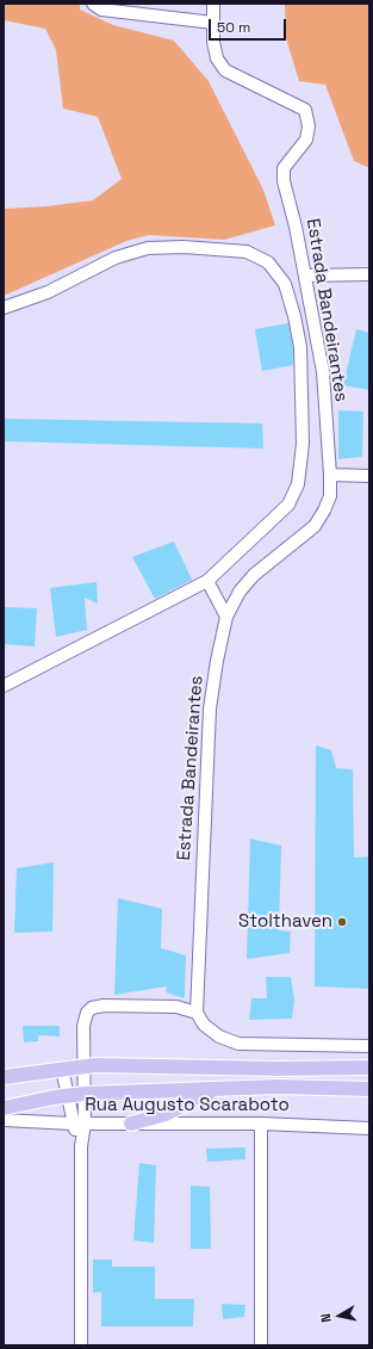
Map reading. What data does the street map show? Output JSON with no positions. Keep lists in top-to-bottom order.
{
  "streets": {
    "main road": ["Rua Augusto Scaraboto"],
    "street": ["Estrada Bandeirantes"]
  },
  "places": ["Stolthaven"],
  "scale_bar": "50 m",
  "north": "left"
}
